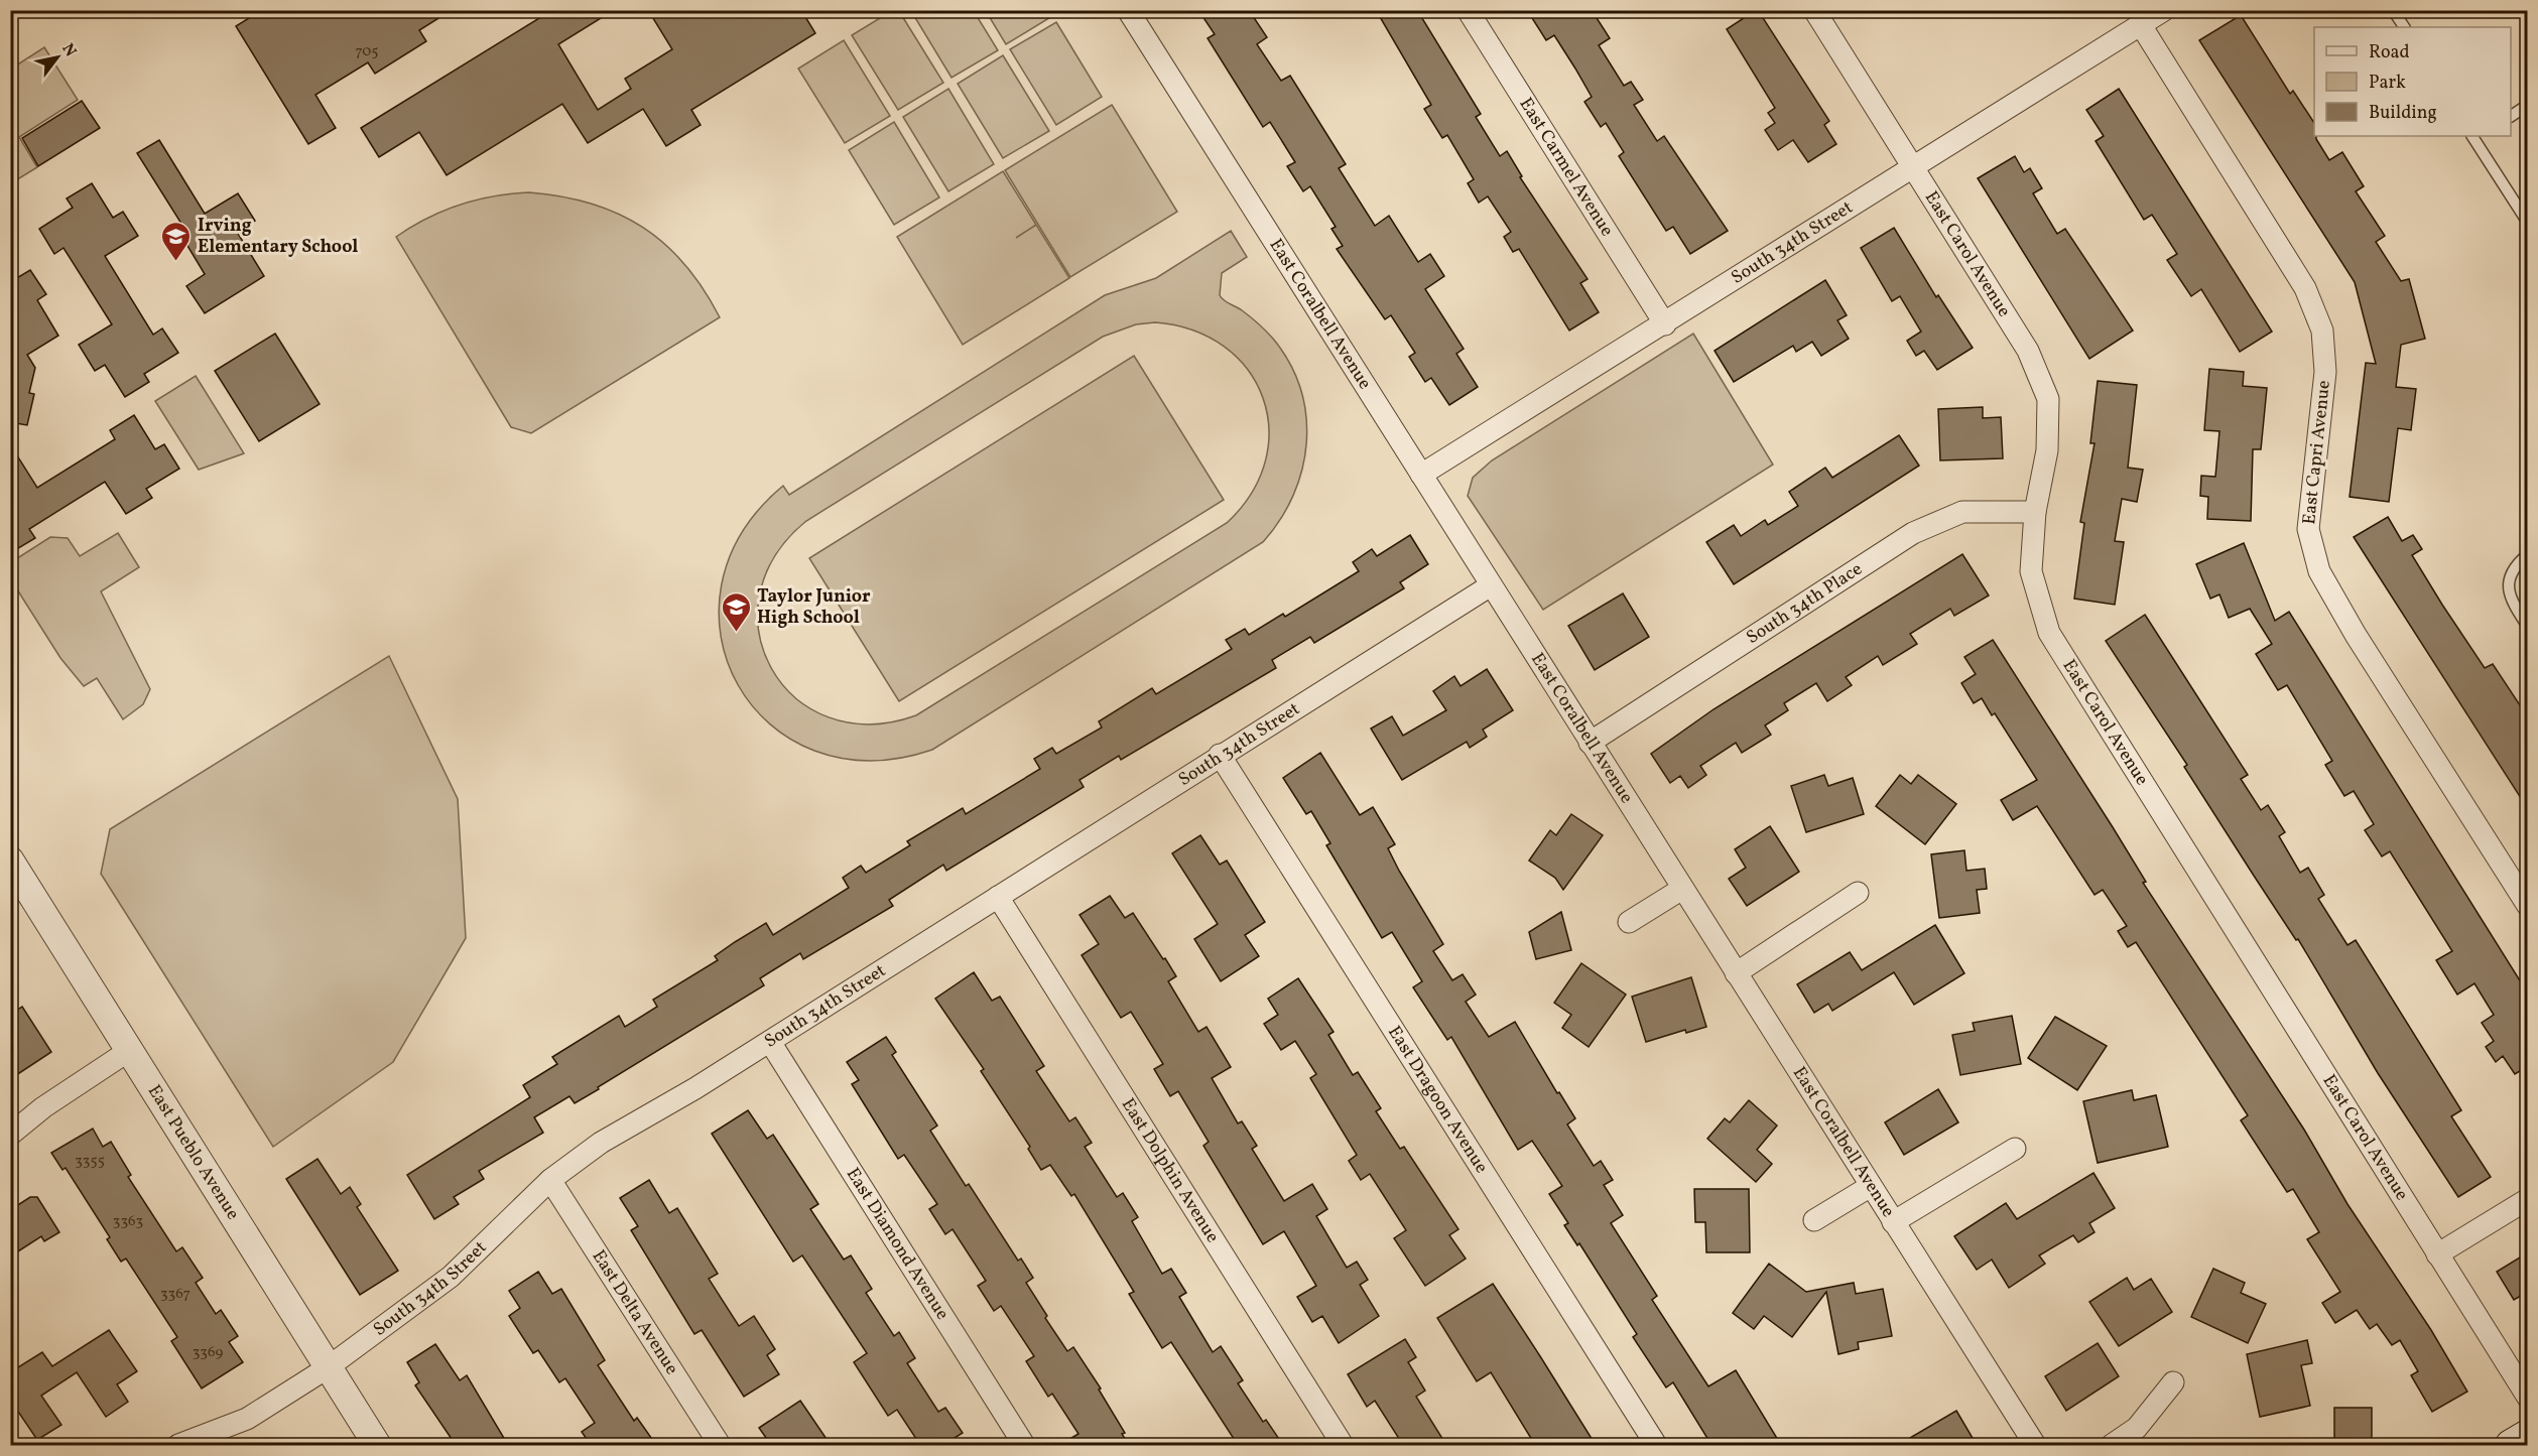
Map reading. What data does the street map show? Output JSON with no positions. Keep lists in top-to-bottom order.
{
  "streets": {
    "street": [
      "East Carmel Avenue",
      "South 34th Street",
      "East Carol Avenue",
      "East Coralbell Avenue",
      "East Capri Avenue",
      "South 34th Place",
      "East Dragoon Avenue",
      "East Pueblo Avenue",
      "East Dolphin Avenue",
      "East Diamond Avenue",
      "East Delta Avenue"
    ]
  },
  "crossings": [
    ["East Carmel Avenue", "South 34th Street"],
    ["South 34th Street", "East Carol Avenue"],
    ["South 34th Street", "East Coralbell Avenue"],
    ["South 34th Street", "East Capri Avenue"],
    ["South 34th Street", "East Dragoon Avenue"],
    ["South 34th Street", "East Pueblo Avenue"],
    ["South 34th Street", "East Dolphin Avenue"],
    ["South 34th Street", "East Diamond Avenue"],
    ["South 34th Street", "East Delta Avenue"],
    ["East Carol Avenue", "South 34th Place"],
    ["East Coralbell Avenue", "South 34th Place"]
  ],
  "places": {
    "school or university": ["Irving Elementary School", "Taylor Junior High School"]
  },
  "house_numbers": [
    "705",
    "3355",
    "3363",
    "3367",
    "3369"
  ],
  "legend": ["Road", "Park", "Building"],
  "north": "top right"
}
